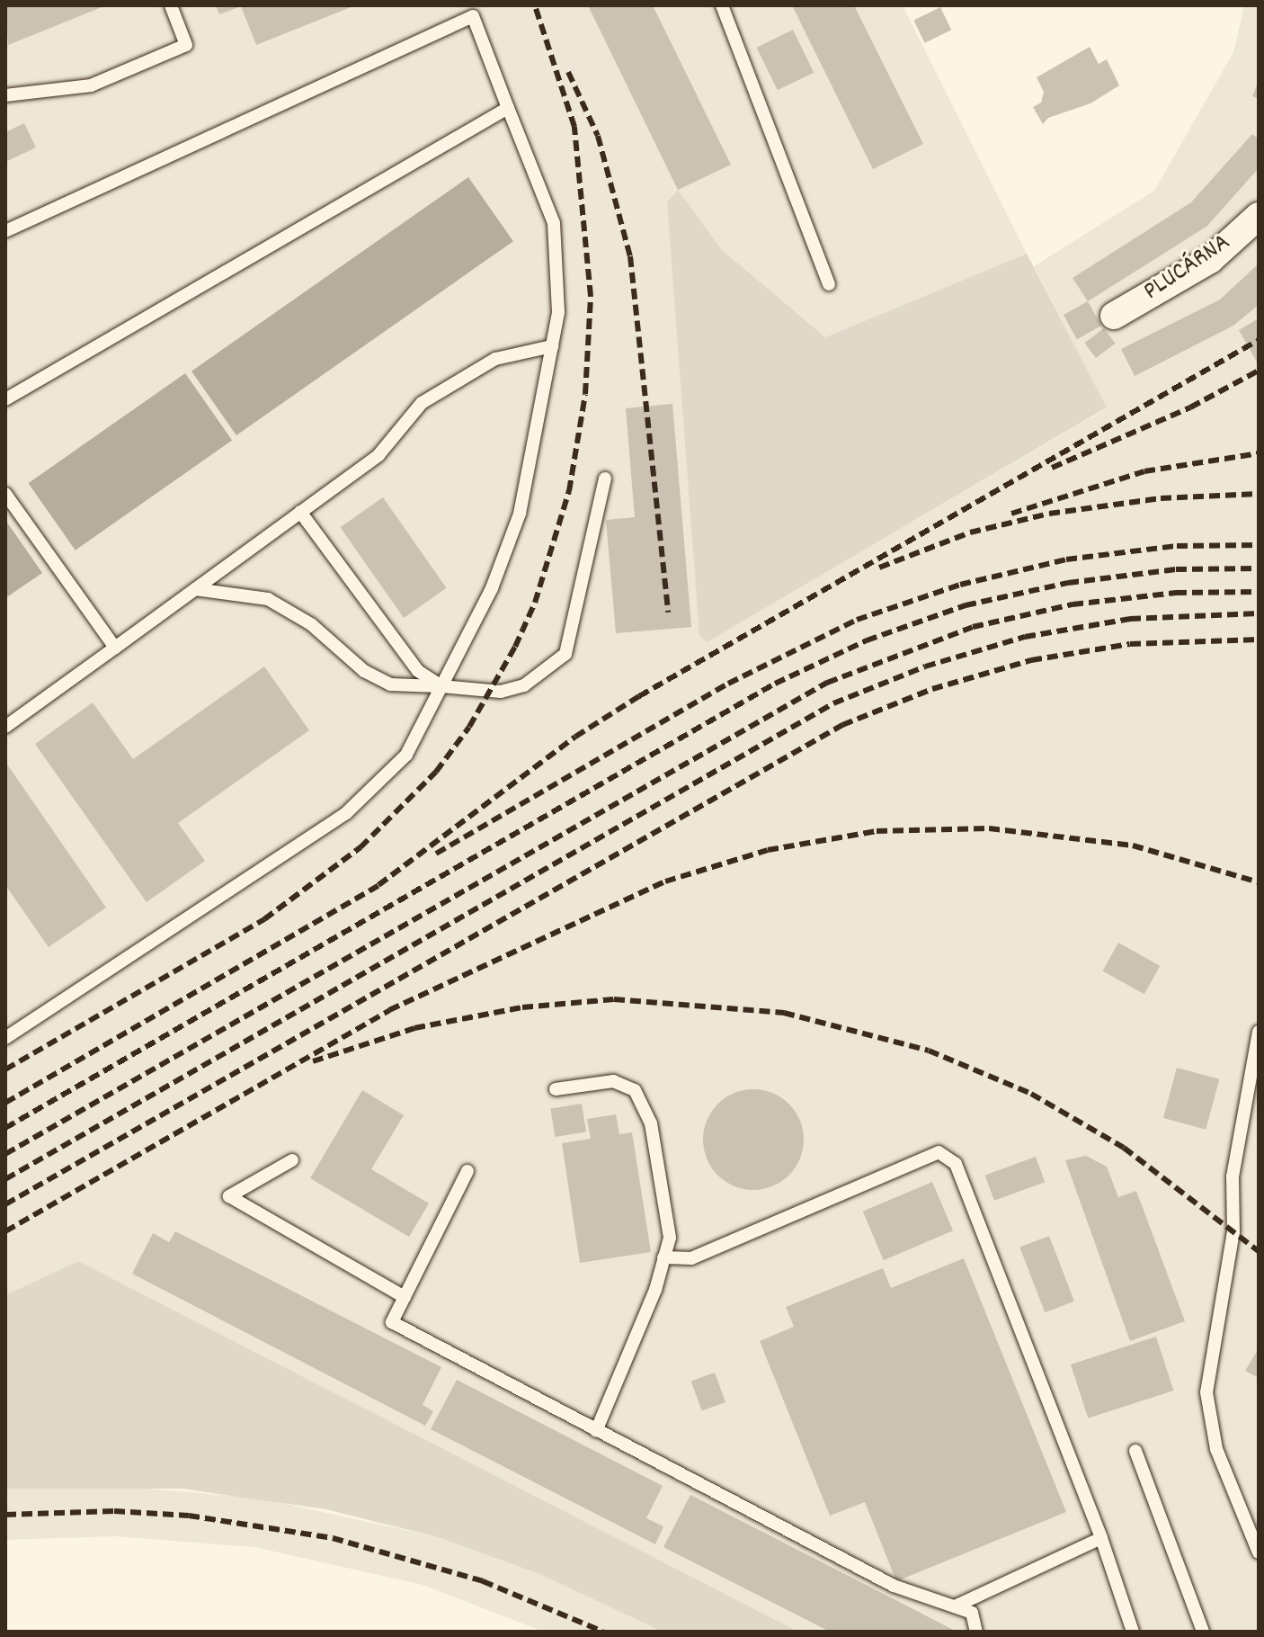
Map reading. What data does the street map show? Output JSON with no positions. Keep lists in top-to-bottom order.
{
  "streets": {
    "street": ["PLUCÁRNA"]
  }
}
